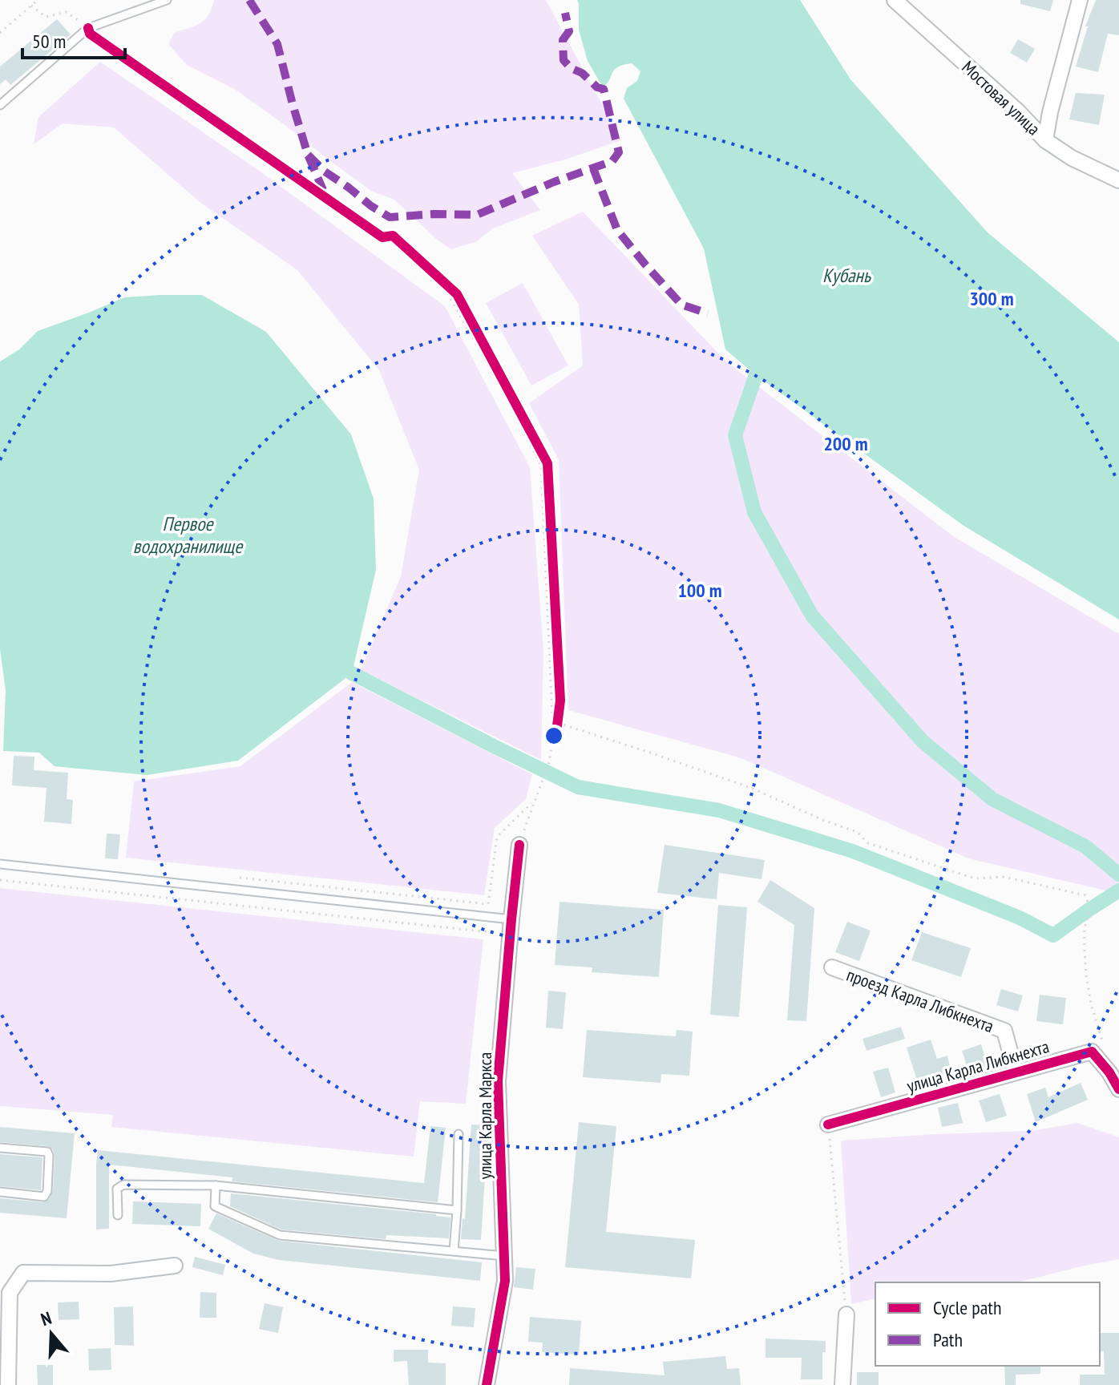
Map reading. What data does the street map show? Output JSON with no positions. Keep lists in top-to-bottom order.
{
  "streets": {
    "street": [
      "Мостовая улица",
      "проезд Карла Либкнехта",
      "улица Карла Либкнехта",
      "улица Карла Маркса"
    ]
  },
  "crossings": [
    ["проезд Карла Либкнехта", "улица Карла Либкнехта"]
  ],
  "water": ["Кубань", "Первое водохранилище"],
  "legend": ["Cycle path", "Path"],
  "scale_bar": "50 m",
  "north": "top",
  "rings": ["300 m", "200 m", "100 m"]
}
